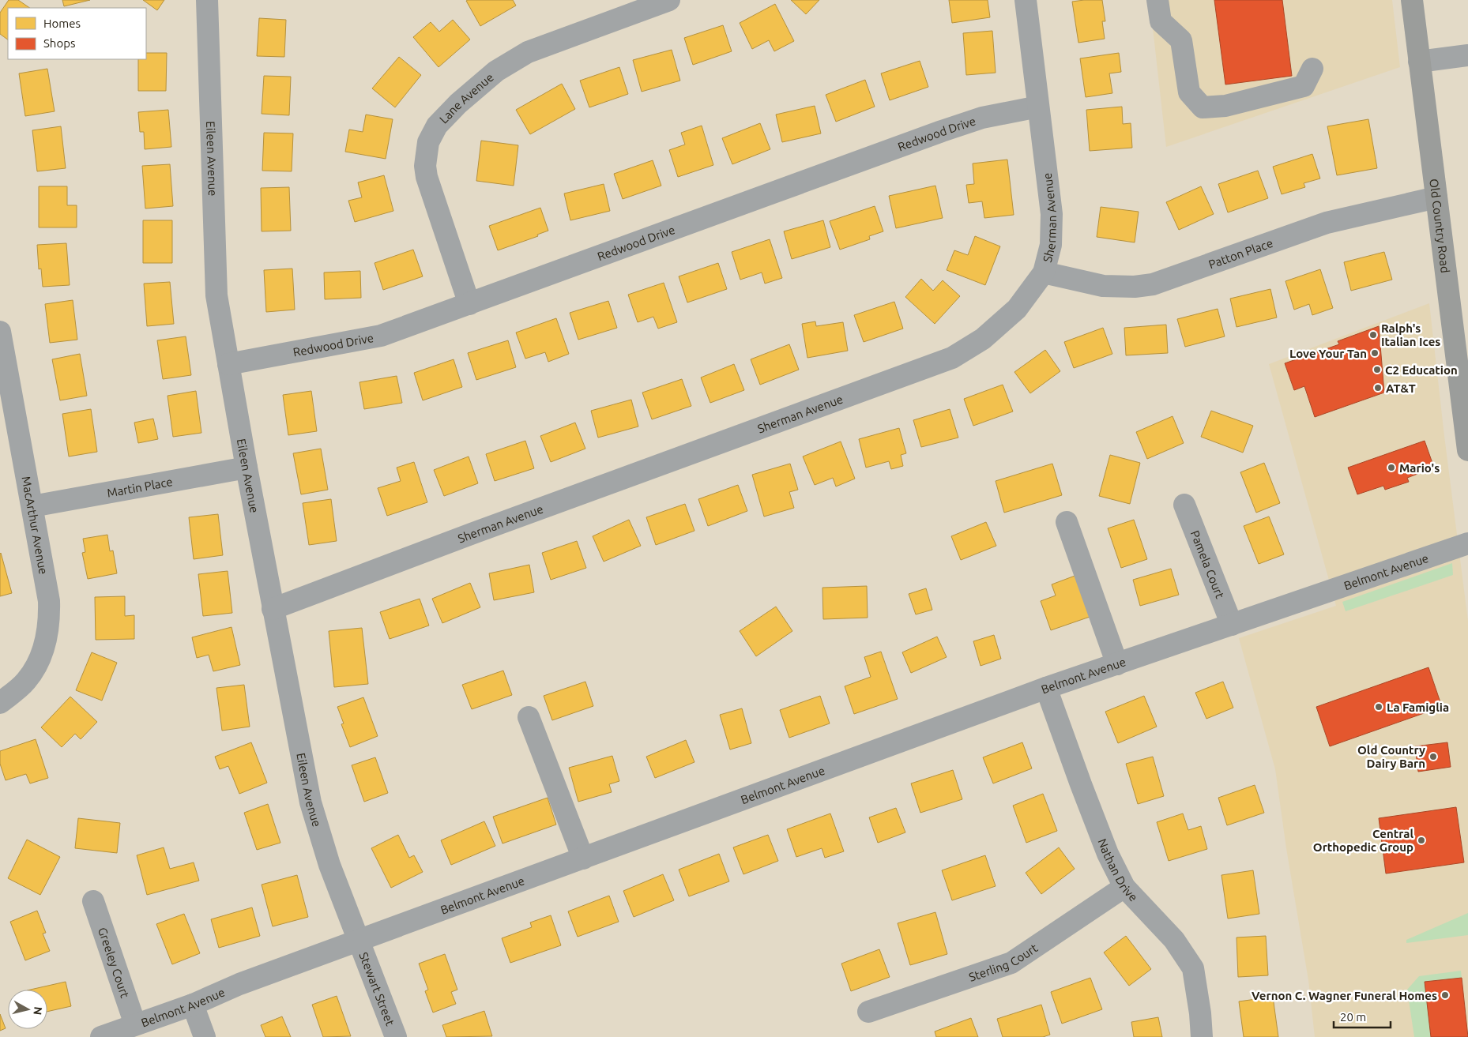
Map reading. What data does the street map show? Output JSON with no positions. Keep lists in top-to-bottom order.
{
  "streets": {
    "main road": ["Old Country Road"],
    "street": [
      "Lane Avenue",
      "Redwood Drive",
      "Eileen Avenue",
      "Sherman Avenue",
      "Patton Place",
      "Martin Place",
      "MacArthur Avenue",
      "Pamela Court",
      "Belmont Avenue",
      "Nathan Drive",
      "Sterling Court",
      "Greeley Court",
      "Stewart Street"
    ]
  },
  "crossings": [
    ["Lane Avenue", "Redwood Drive"],
    ["Redwood Drive", "Eileen Avenue"],
    ["Redwood Drive", "Sherman Avenue"],
    ["Eileen Avenue", "Sherman Avenue"],
    ["Eileen Avenue", "Martin Place"],
    ["Eileen Avenue", "Belmont Avenue"],
    ["Eileen Avenue", "Stewart Street"],
    ["Sherman Avenue", "Patton Place"],
    ["Old Country Road", "Patton Place"],
    ["Martin Place", "MacArthur Avenue"],
    ["Pamela Court", "Belmont Avenue"],
    ["Belmont Avenue", "Nathan Drive"],
    ["Belmont Avenue", "Greeley Court"],
    ["Belmont Avenue", "Stewart Street"],
    ["Nathan Drive", "Sterling Court"]
  ],
  "places": [
    "Ralph's Italian Ices",
    "Love Your Tan",
    "C2 Education",
    "AT&T",
    "Mario's",
    "La Famiglia",
    "Old Country Dairy Barn",
    "Central Orthopedic Group",
    "Vernon C. Wagner Funeral Homes"
  ],
  "legend": ["Homes", "Shops"],
  "scale_bar": "20 m",
  "north": "right"
}
